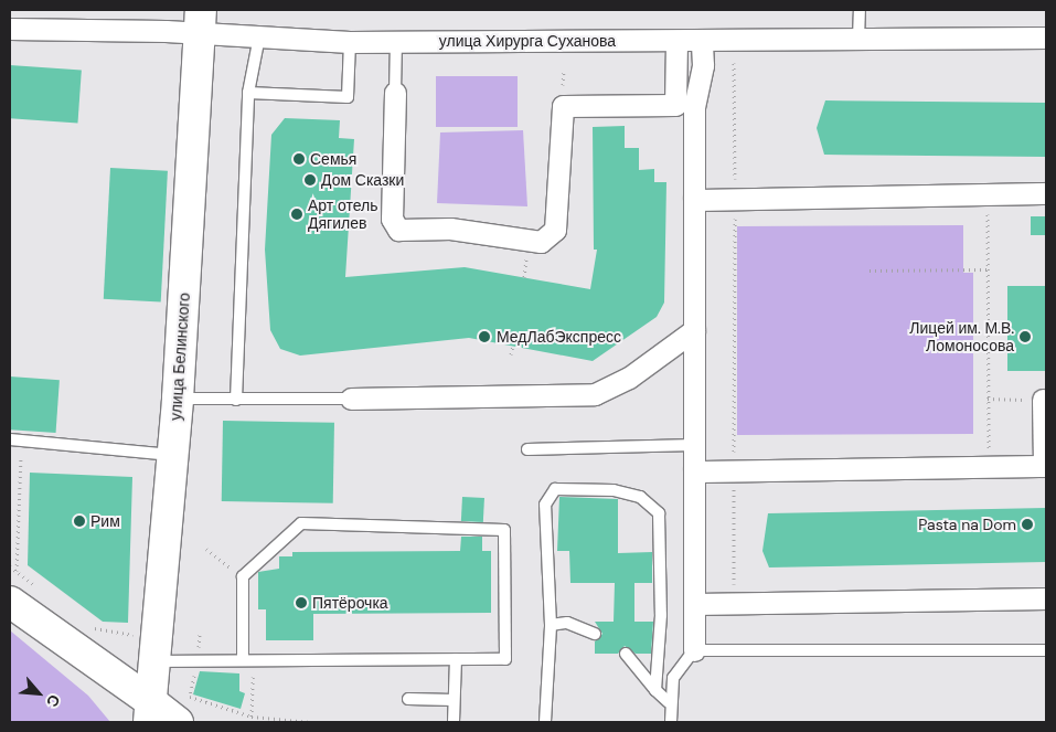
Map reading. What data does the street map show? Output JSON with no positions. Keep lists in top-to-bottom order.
{
  "streets": {
    "main road": ["улица Белинского"],
    "street": ["улица Хирурга Суханова"]
  },
  "crossings": [
    ["улица Хирурга Суханова", "улица Белинского"]
  ],
  "places": [
    "Семья",
    "Дом Сказки",
    "Арт отель Дягилев",
    "МедЛабЭкспресс",
    "Лицей им. М.В. Ломоносова",
    "Рим",
    "Pasta na Dom",
    "Пятёрочка"
  ],
  "north": "bottom right"
}
